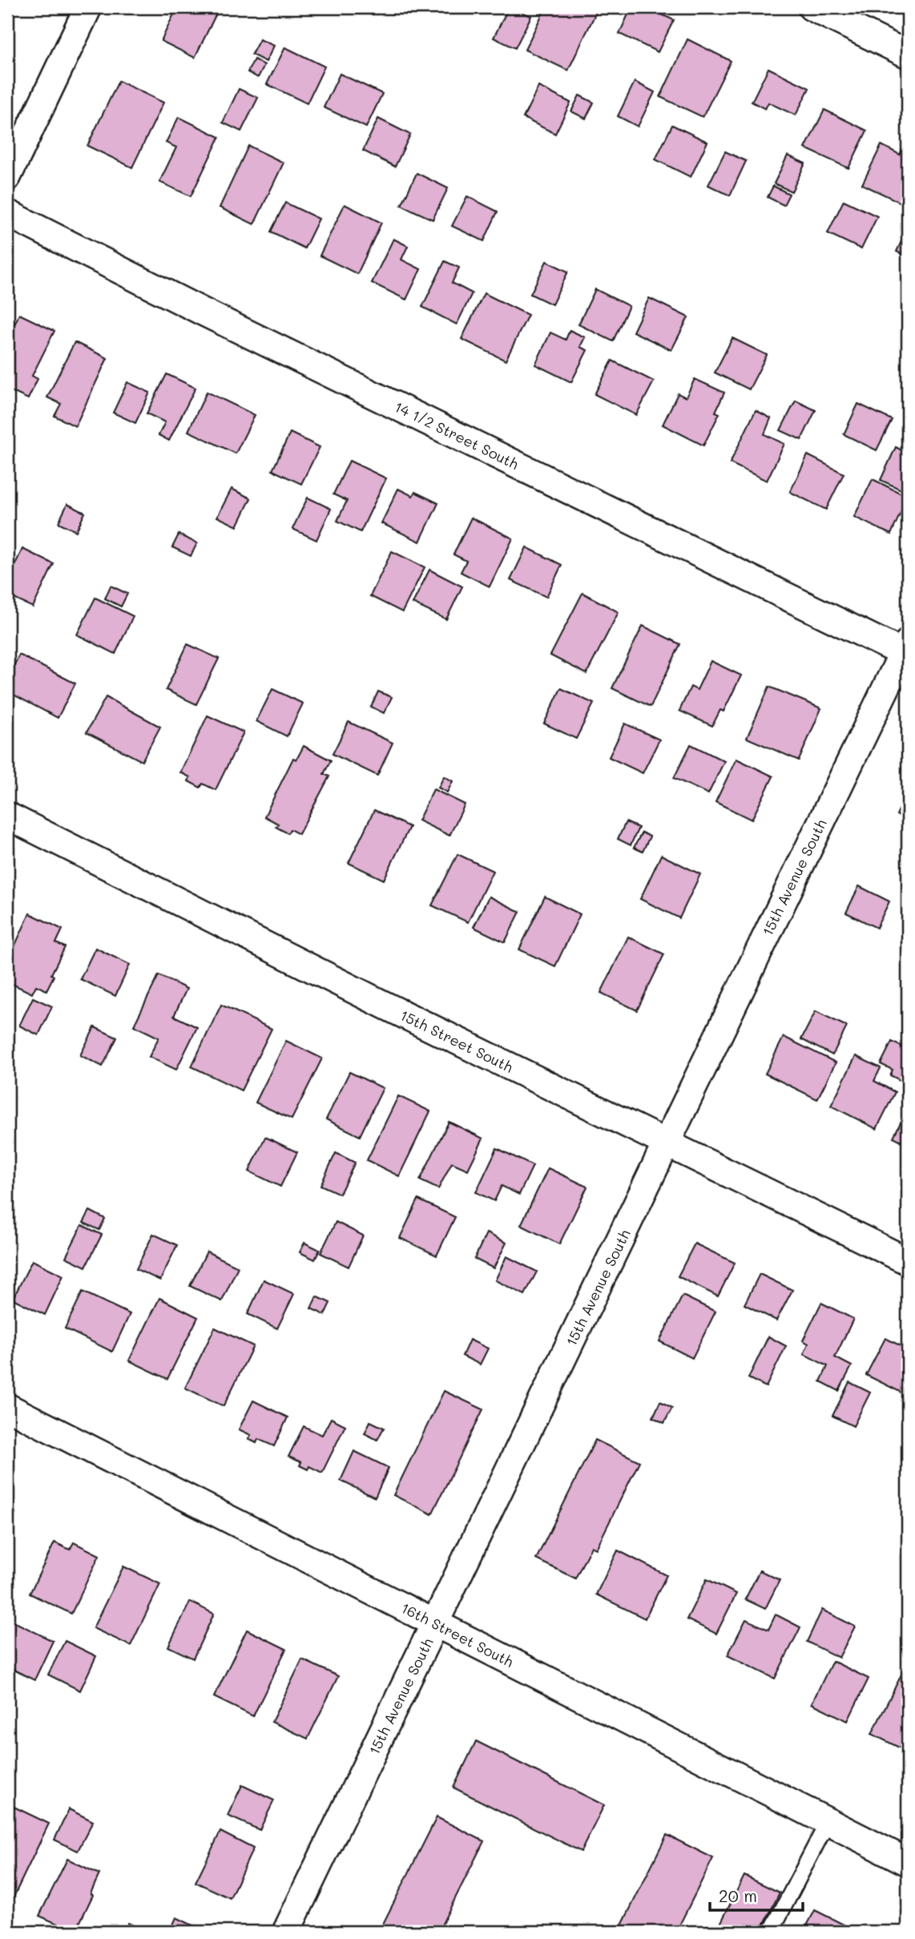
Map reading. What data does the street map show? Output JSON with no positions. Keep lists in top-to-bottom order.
{
  "streets": {
    "street": [
      "14 1/2 Street South",
      "15th Avenue South",
      "15th Street South",
      "16th Street South"
    ]
  },
  "crossings": [
    ["14 1/2 Street South", "15th Avenue South"],
    ["15th Avenue South", "15th Street South"],
    ["15th Avenue South", "16th Street South"]
  ],
  "scale_bar": "20 m"
}
